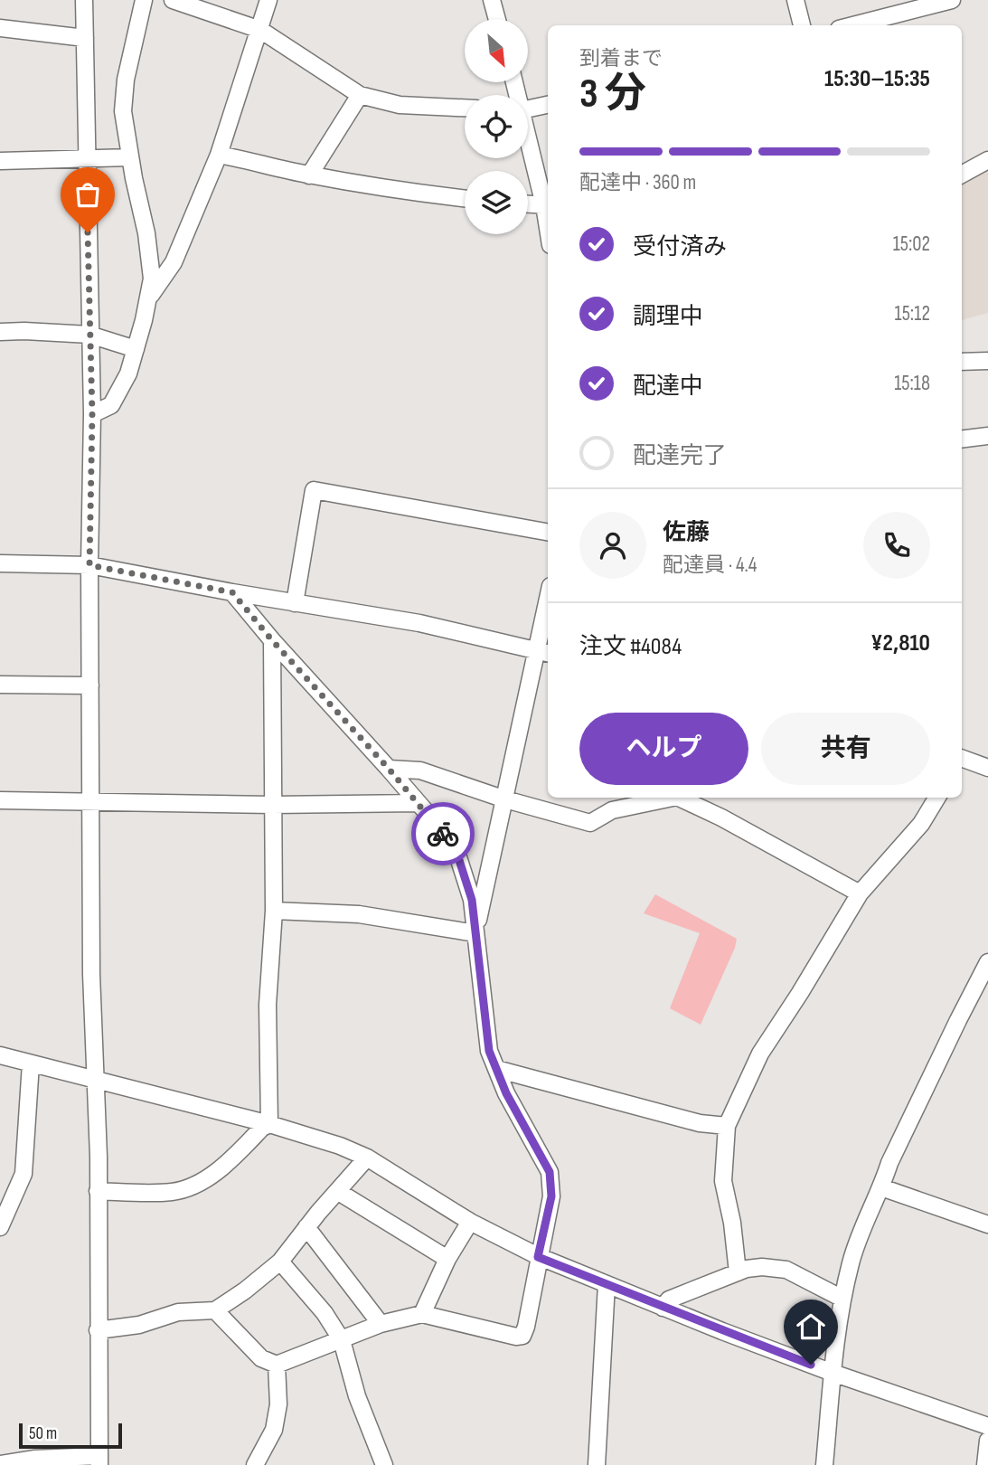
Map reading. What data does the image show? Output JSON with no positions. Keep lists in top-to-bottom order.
{
  "scale_bar": "50 m",
  "north": "bottom right",
  "page": {
    "heading": ["3 分", "到着まで", "15:30–15:35"],
    "panel": [
      "佐藤",
      "配達員 · 4.4",
      "注文 #4084",
      "¥2,810"
    ],
    "bar": "配達中 · 360 m",
    "list": [
      ["受付済み", "15:02"],
      ["調理中", "15:12"],
      ["配達中", "15:18"],
      "配達完了"
    ],
    "buttons": ["ヘルプ", "共有"],
    "scale": "50 m"
  }
}
